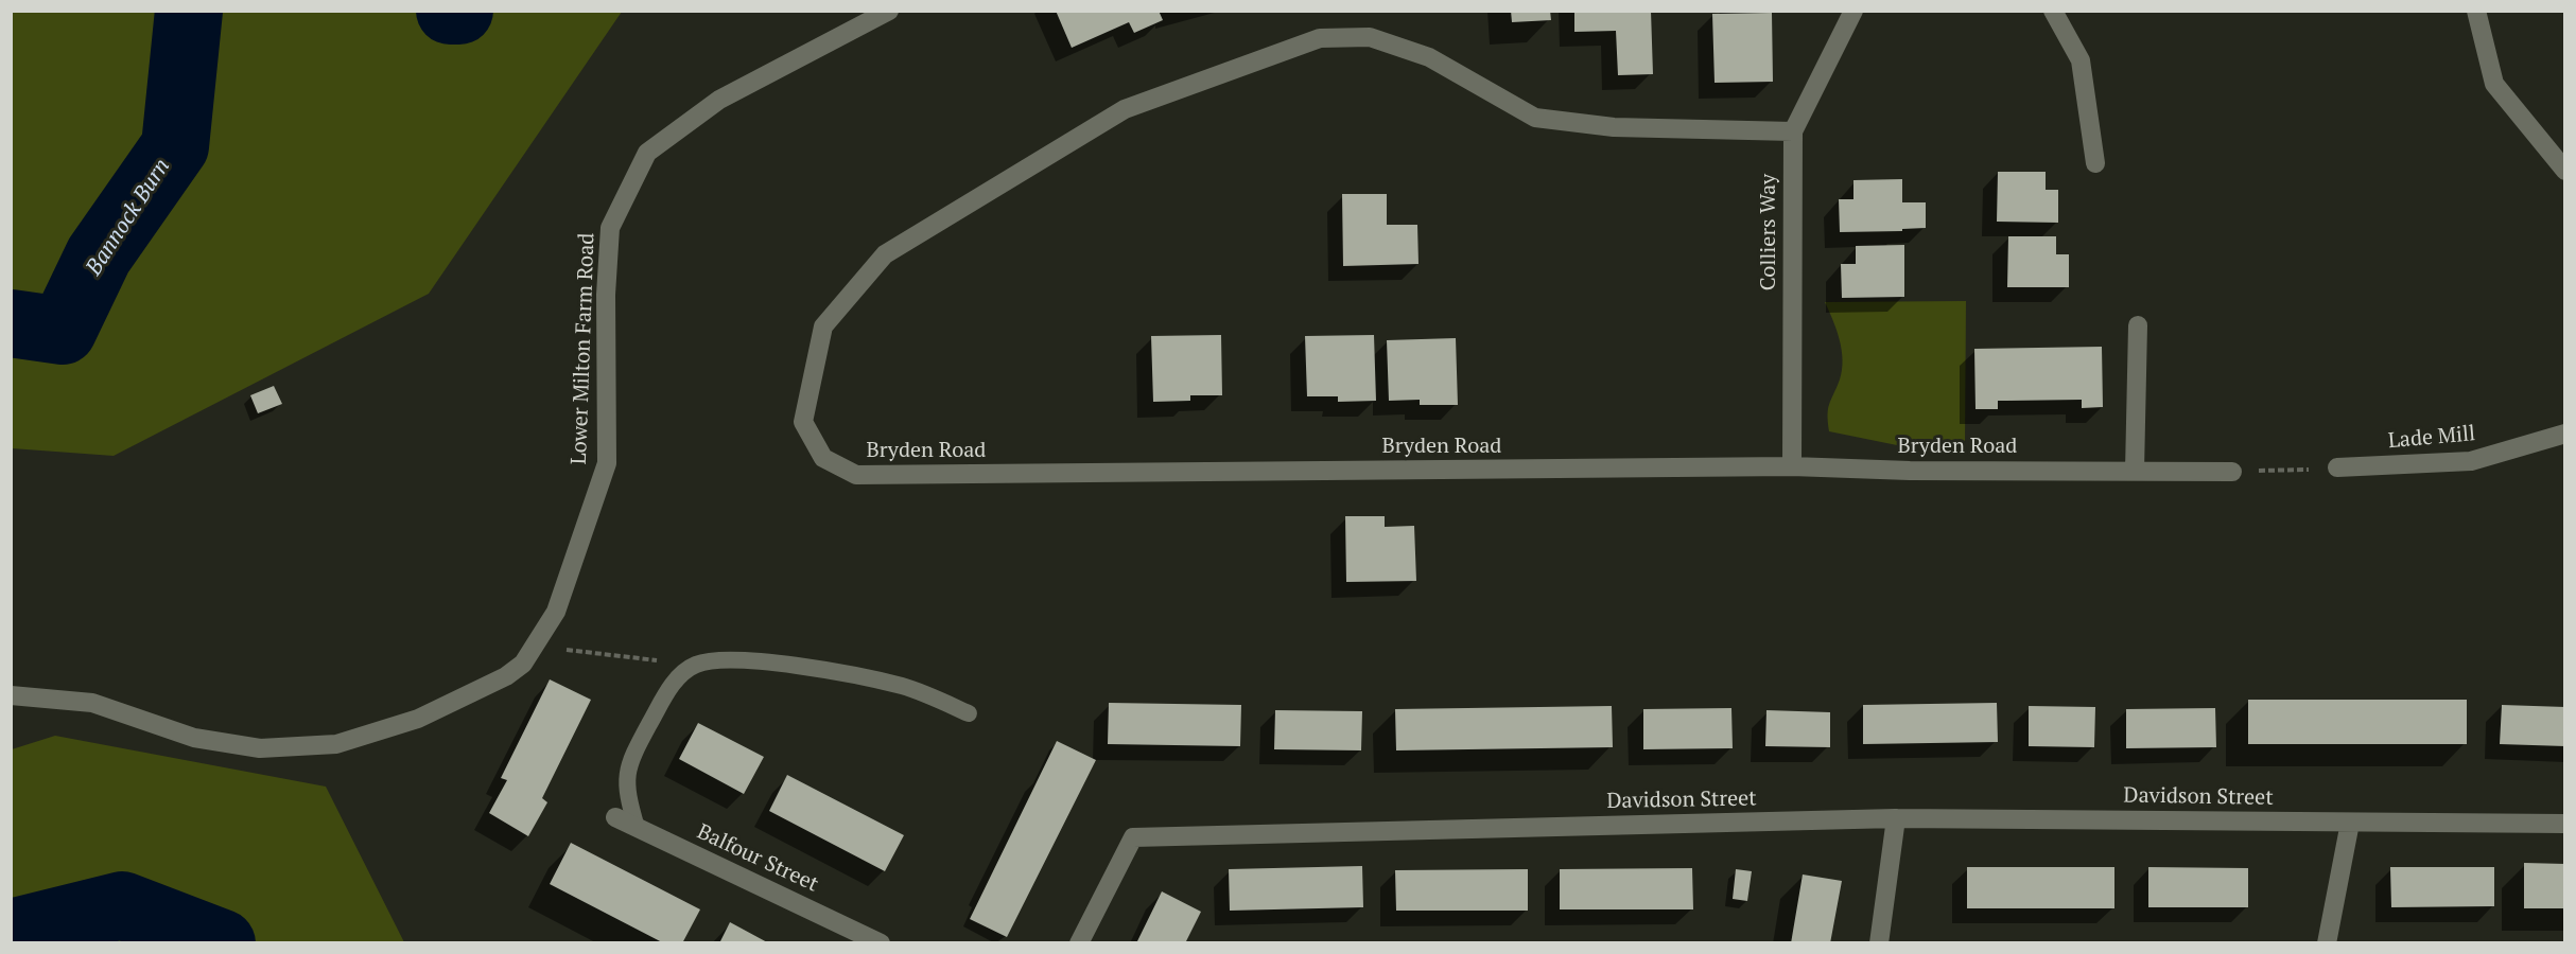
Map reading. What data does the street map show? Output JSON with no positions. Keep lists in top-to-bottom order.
{
  "streets": {
    "street": [
      "Colliers Way",
      "Lower Milton Farm Road",
      "Lade Mill",
      "Bryden Road",
      "Davidson Street",
      "Balfour Street"
    ]
  },
  "crossings": [
    ["Colliers Way", "Bryden Road"]
  ],
  "water": ["Bannock Burn"]
}
